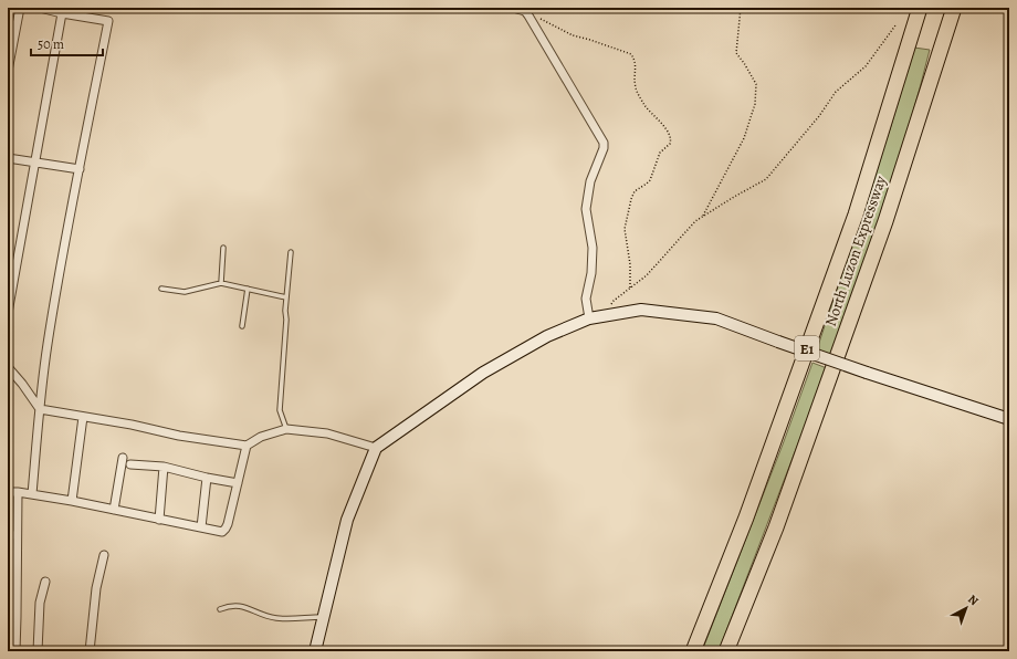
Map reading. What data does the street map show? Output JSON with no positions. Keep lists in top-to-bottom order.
{
  "streets": {
    "highway": ["North Luzon Expressway", "E1"]
  },
  "scale_bar": "50 m",
  "north": "top right"
}
